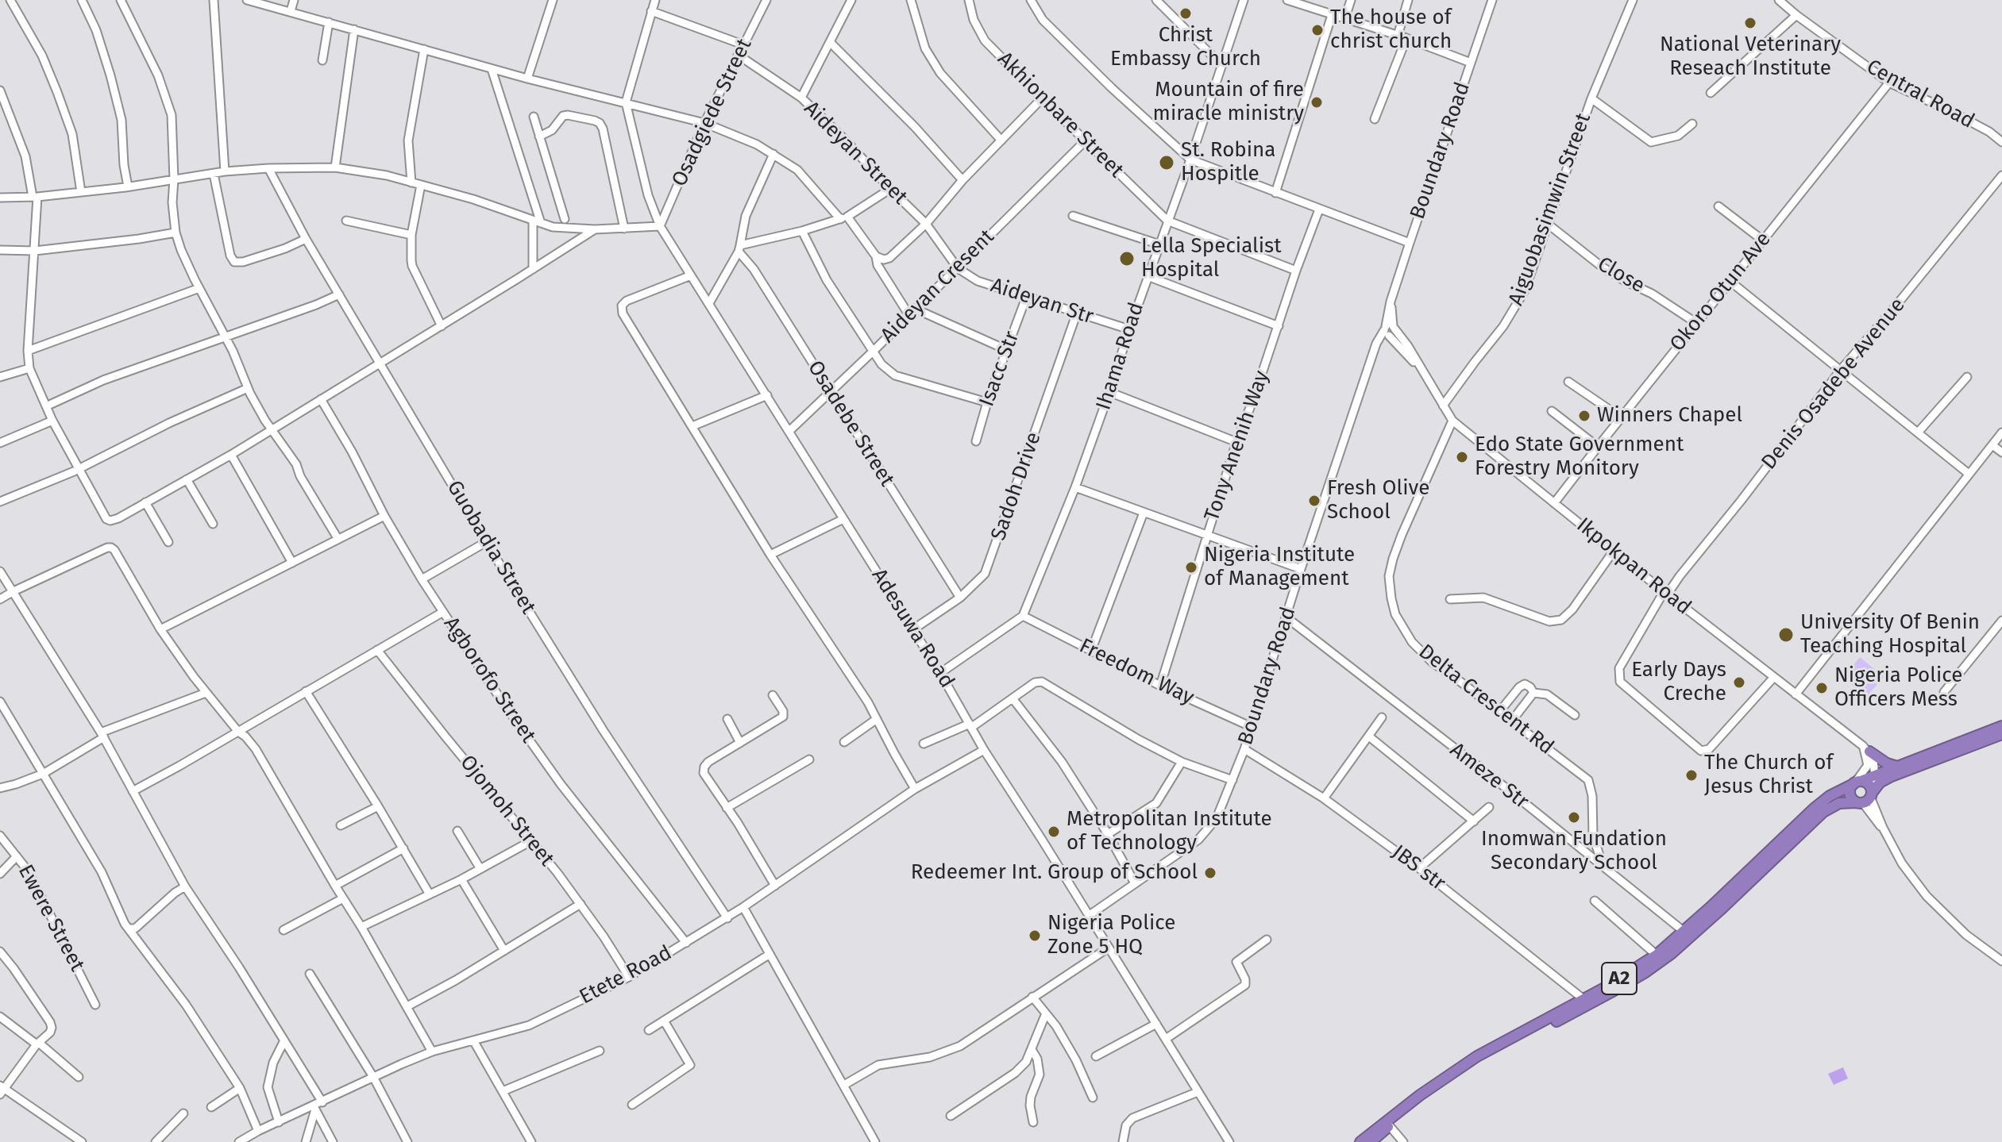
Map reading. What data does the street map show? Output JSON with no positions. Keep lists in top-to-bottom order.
{
  "streets": {
    "highway": ["A2"],
    "street": [
      "Central Road",
      "Osadgiede Street",
      "Akhionbare Street",
      "Boundary Road",
      "Aideyan Street",
      "Aiguobasimwin Street",
      "Close",
      "Aideyan Cresent",
      "Okoro Otun Ave",
      "Aideyan Str",
      "Ihama Road",
      "Isacc Str",
      "Denis Osadebe Avenue",
      "Osadebe Street",
      "Tony Anenih Way",
      "Sadoh Drive",
      "Guobadia Street",
      "Ikpokpan Road",
      "Adesuwa Road",
      "Freedom Way",
      "Agborofo Street",
      "Delta Crescent Rd",
      "Ameze Str",
      "Ojomoh Street",
      "JBS str",
      "Ewere Street",
      "Etete Road"
    ]
  },
  "crossings": [
    ["Central Road", "Okoro Otun Ave"],
    ["Osadgiede Street", "Aideyan Street"],
    ["Osadgiede Street", "Adesuwa Road"],
    ["Akhionbare Street", "Aideyan Cresent"],
    ["Akhionbare Street", "Ihama Road"],
    ["Boundary Road", "Ikpokpan Road"],
    ["Boundary Road", "Adesuwa Road"],
    ["Boundary Road", "Freedom Way"],
    ["Boundary Road", "Ameze Str"],
    ["Boundary Road", "JBS str"],
    ["Aideyan Street", "Aideyan Cresent"],
    ["Aideyan Street", "Aideyan Str"],
    ["Aiguobasimwin Street", "Close"],
    ["Aiguobasimwin Street", "Ikpokpan Road"],
    ["Close", "Okoro Otun Ave"],
    ["Aideyan Cresent", "Aideyan Str"],
    ["Aideyan Cresent", "Osadebe Street"],
    ["Aideyan Cresent", "Adesuwa Road"],
    ["Okoro Otun Ave", "Ikpokpan Road"],
    ["Aideyan Str", "Ihama Road"],
    ["Aideyan Str", "Isacc Str"],
    ["Aideyan Str", "Sadoh Drive"],
    ["Ihama Road", "Freedom Way"],
    ["Denis Osadebe Avenue", "Ikpokpan Road"],
    ["Osadebe Street", "Sadoh Drive"],
    ["Tony Anenih Way", "Freedom Way"],
    ["Sadoh Drive", "Adesuwa Road"],
    ["Guobadia Street", "Etete Road"],
    ["Ikpokpan Road", "Delta Crescent Rd"],
    ["Adesuwa Road", "Etete Road"],
    ["Agborofo Street", "Etete Road"],
    ["Delta Crescent Rd", "Ameze Str"],
    ["Ameze Str", "A2"],
    ["Ojomoh Street", "Etete Road"],
    ["JBS str", "A2"]
  ],
  "places": [
    "Christ Embassy Church",
    "National Veterinary Reseach Institute",
    "The house of christ church",
    "Mountain of fire miracle ministry",
    "St. Robina Hospitle",
    "Lella Specialist Hospital",
    "Winners Chapel",
    "Edo State Government Forestry Monitory",
    "Fresh Olive School",
    "Nigeria Institute of Management",
    "University Of Benin Teaching Hospital",
    "Early Days Creche",
    "Nigeria Police Officers Mess",
    "The Church of Jesus Christ",
    "Inomwan Fundation Secondary School",
    "Metropolitan Institute of Technology",
    "Redeemer Int. Group of School",
    "Nigeria Police Zone 5 HQ"
  ]
}
